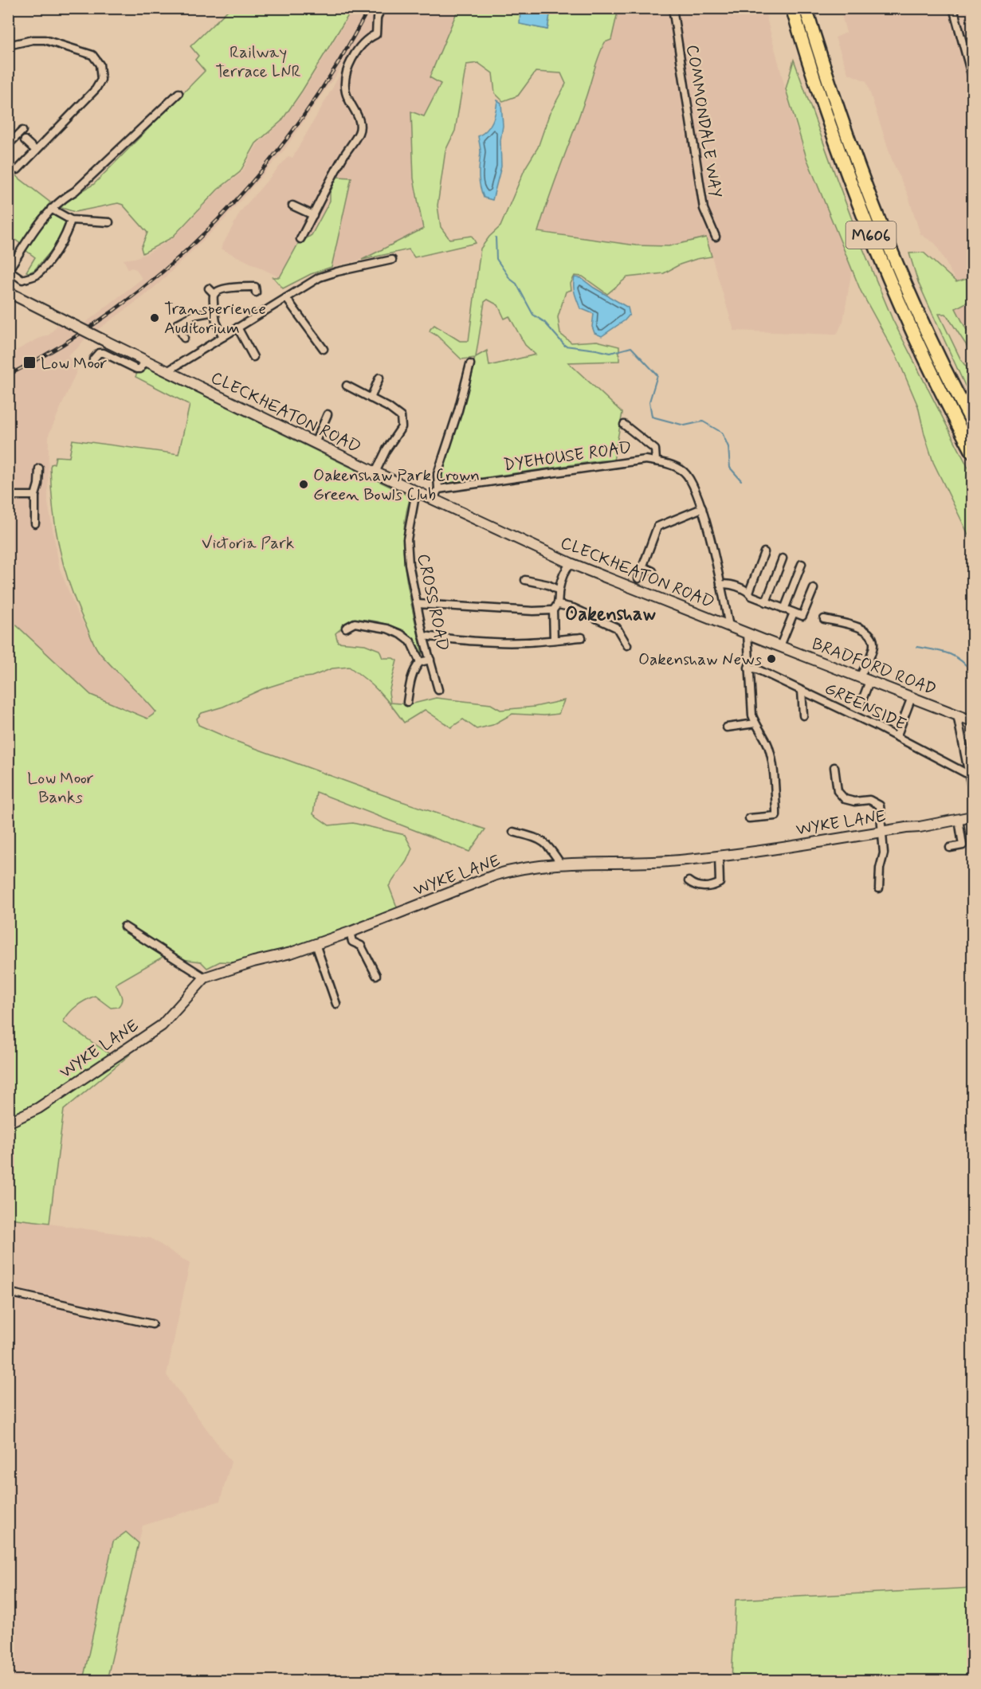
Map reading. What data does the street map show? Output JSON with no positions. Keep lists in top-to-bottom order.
{
  "streets": {
    "highway": ["M606"],
    "street": [
      "COMMONDALE WAY",
      "CLECKHEATON ROAD",
      "DYEHOUSE ROAD",
      "CROSS ROAD",
      "BRADFORD ROAD",
      "GREENSIDE",
      "WYKE LANE"
    ]
  },
  "crossings": [
    ["CLECKHEATON ROAD", "DYEHOUSE ROAD"],
    ["CLECKHEATON ROAD", "CROSS ROAD"],
    ["CLECKHEATON ROAD", "BRADFORD ROAD"]
  ],
  "districts": ["Oakenshaw"],
  "parks": ["Railway Terrace LNR", "Victoria Park", "Low Moor Banks"],
  "places": {
    "other": ["Transperience Auditorium", "Oakenshaw Park Crown Green Bowls Club", "Oakenshaw News"],
    "transit": ["Low Moor"]
  }
}
